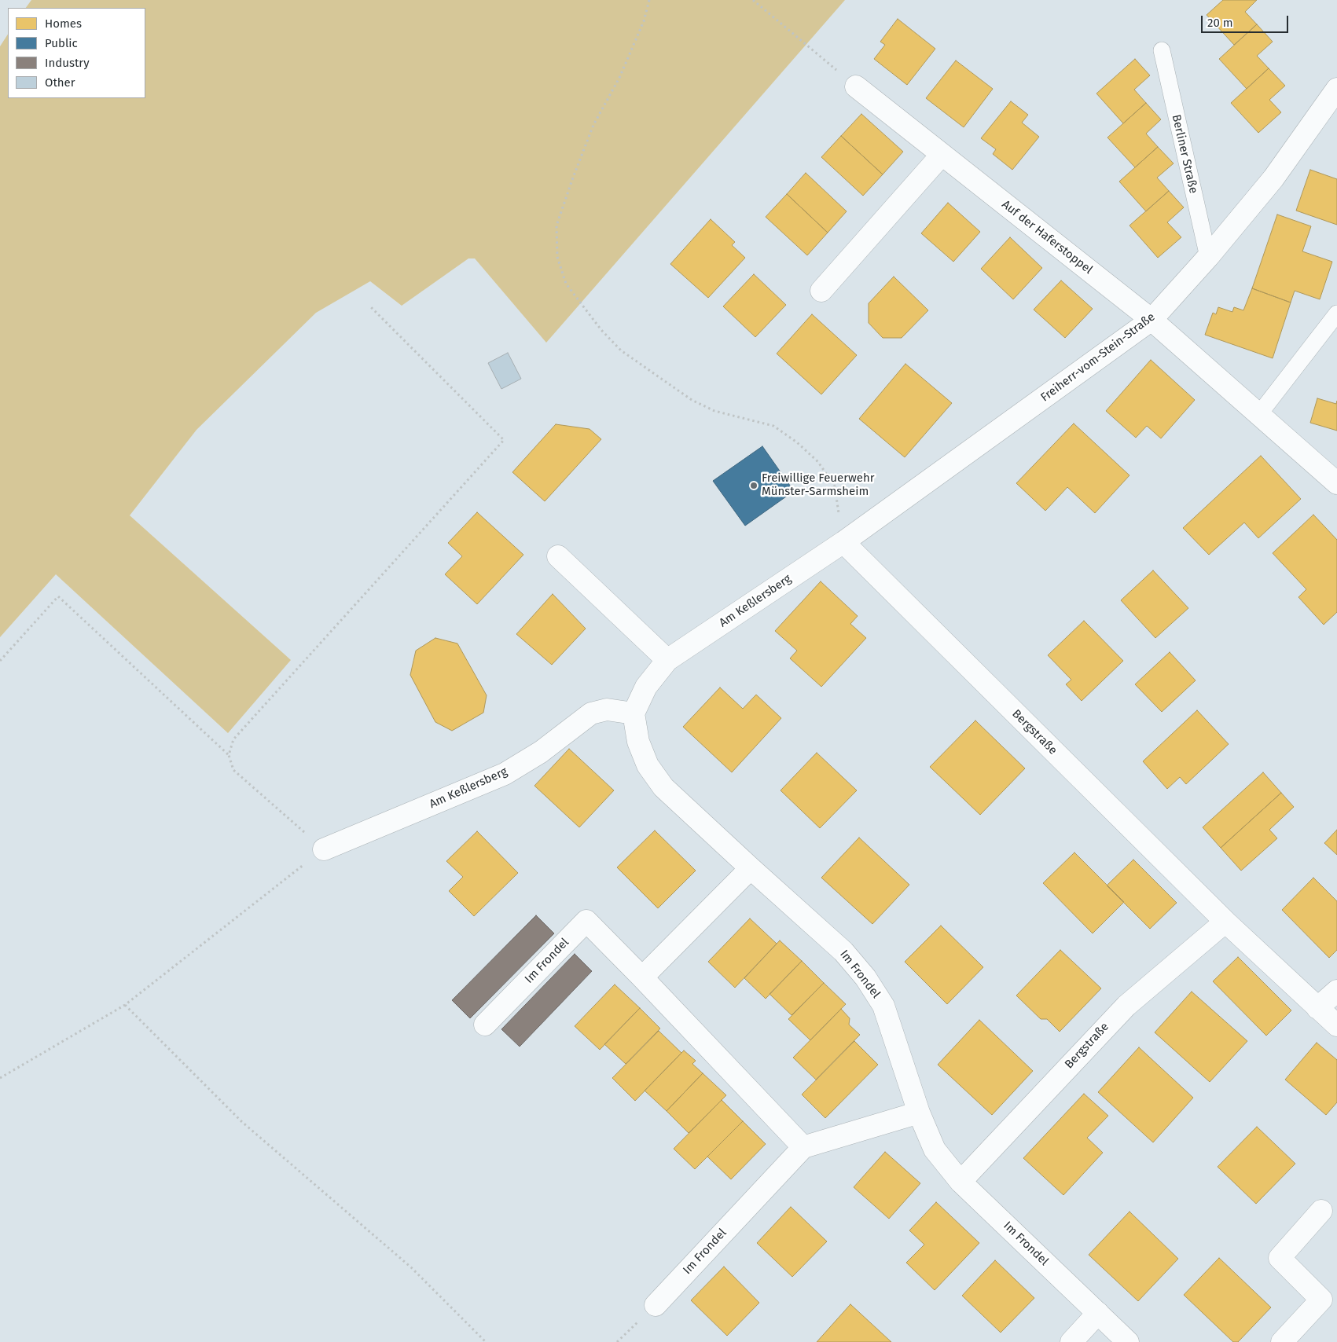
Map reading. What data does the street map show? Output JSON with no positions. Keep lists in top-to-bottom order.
{
  "streets": {
    "street": [
      "Auf der Haferstoppel",
      "Freiherr-vom-Stein-Straße",
      "Am Keßlersberg",
      "Bergstraße",
      "Im Frondel"
    ],
    "lane": ["Berliner Straße"]
  },
  "crossings": [
    ["Berliner Straße", "Freiherr-vom-Stein-Straße"],
    ["Auf der Haferstoppel", "Freiherr-vom-Stein-Straße"],
    ["Freiherr-vom-Stein-Straße", "Am Keßlersberg"],
    ["Freiherr-vom-Stein-Straße", "Bergstraße"],
    ["Am Keßlersberg", "Bergstraße"],
    ["Am Keßlersberg", "Im Frondel"],
    ["Bergstraße", "Im Frondel"]
  ],
  "places": ["Freiwillige Feuerwehr Münster-Sarmsheim"],
  "legend": [
    "Homes",
    "Public",
    "Industry",
    "Other"
  ],
  "scale_bar": "20 m"
}
